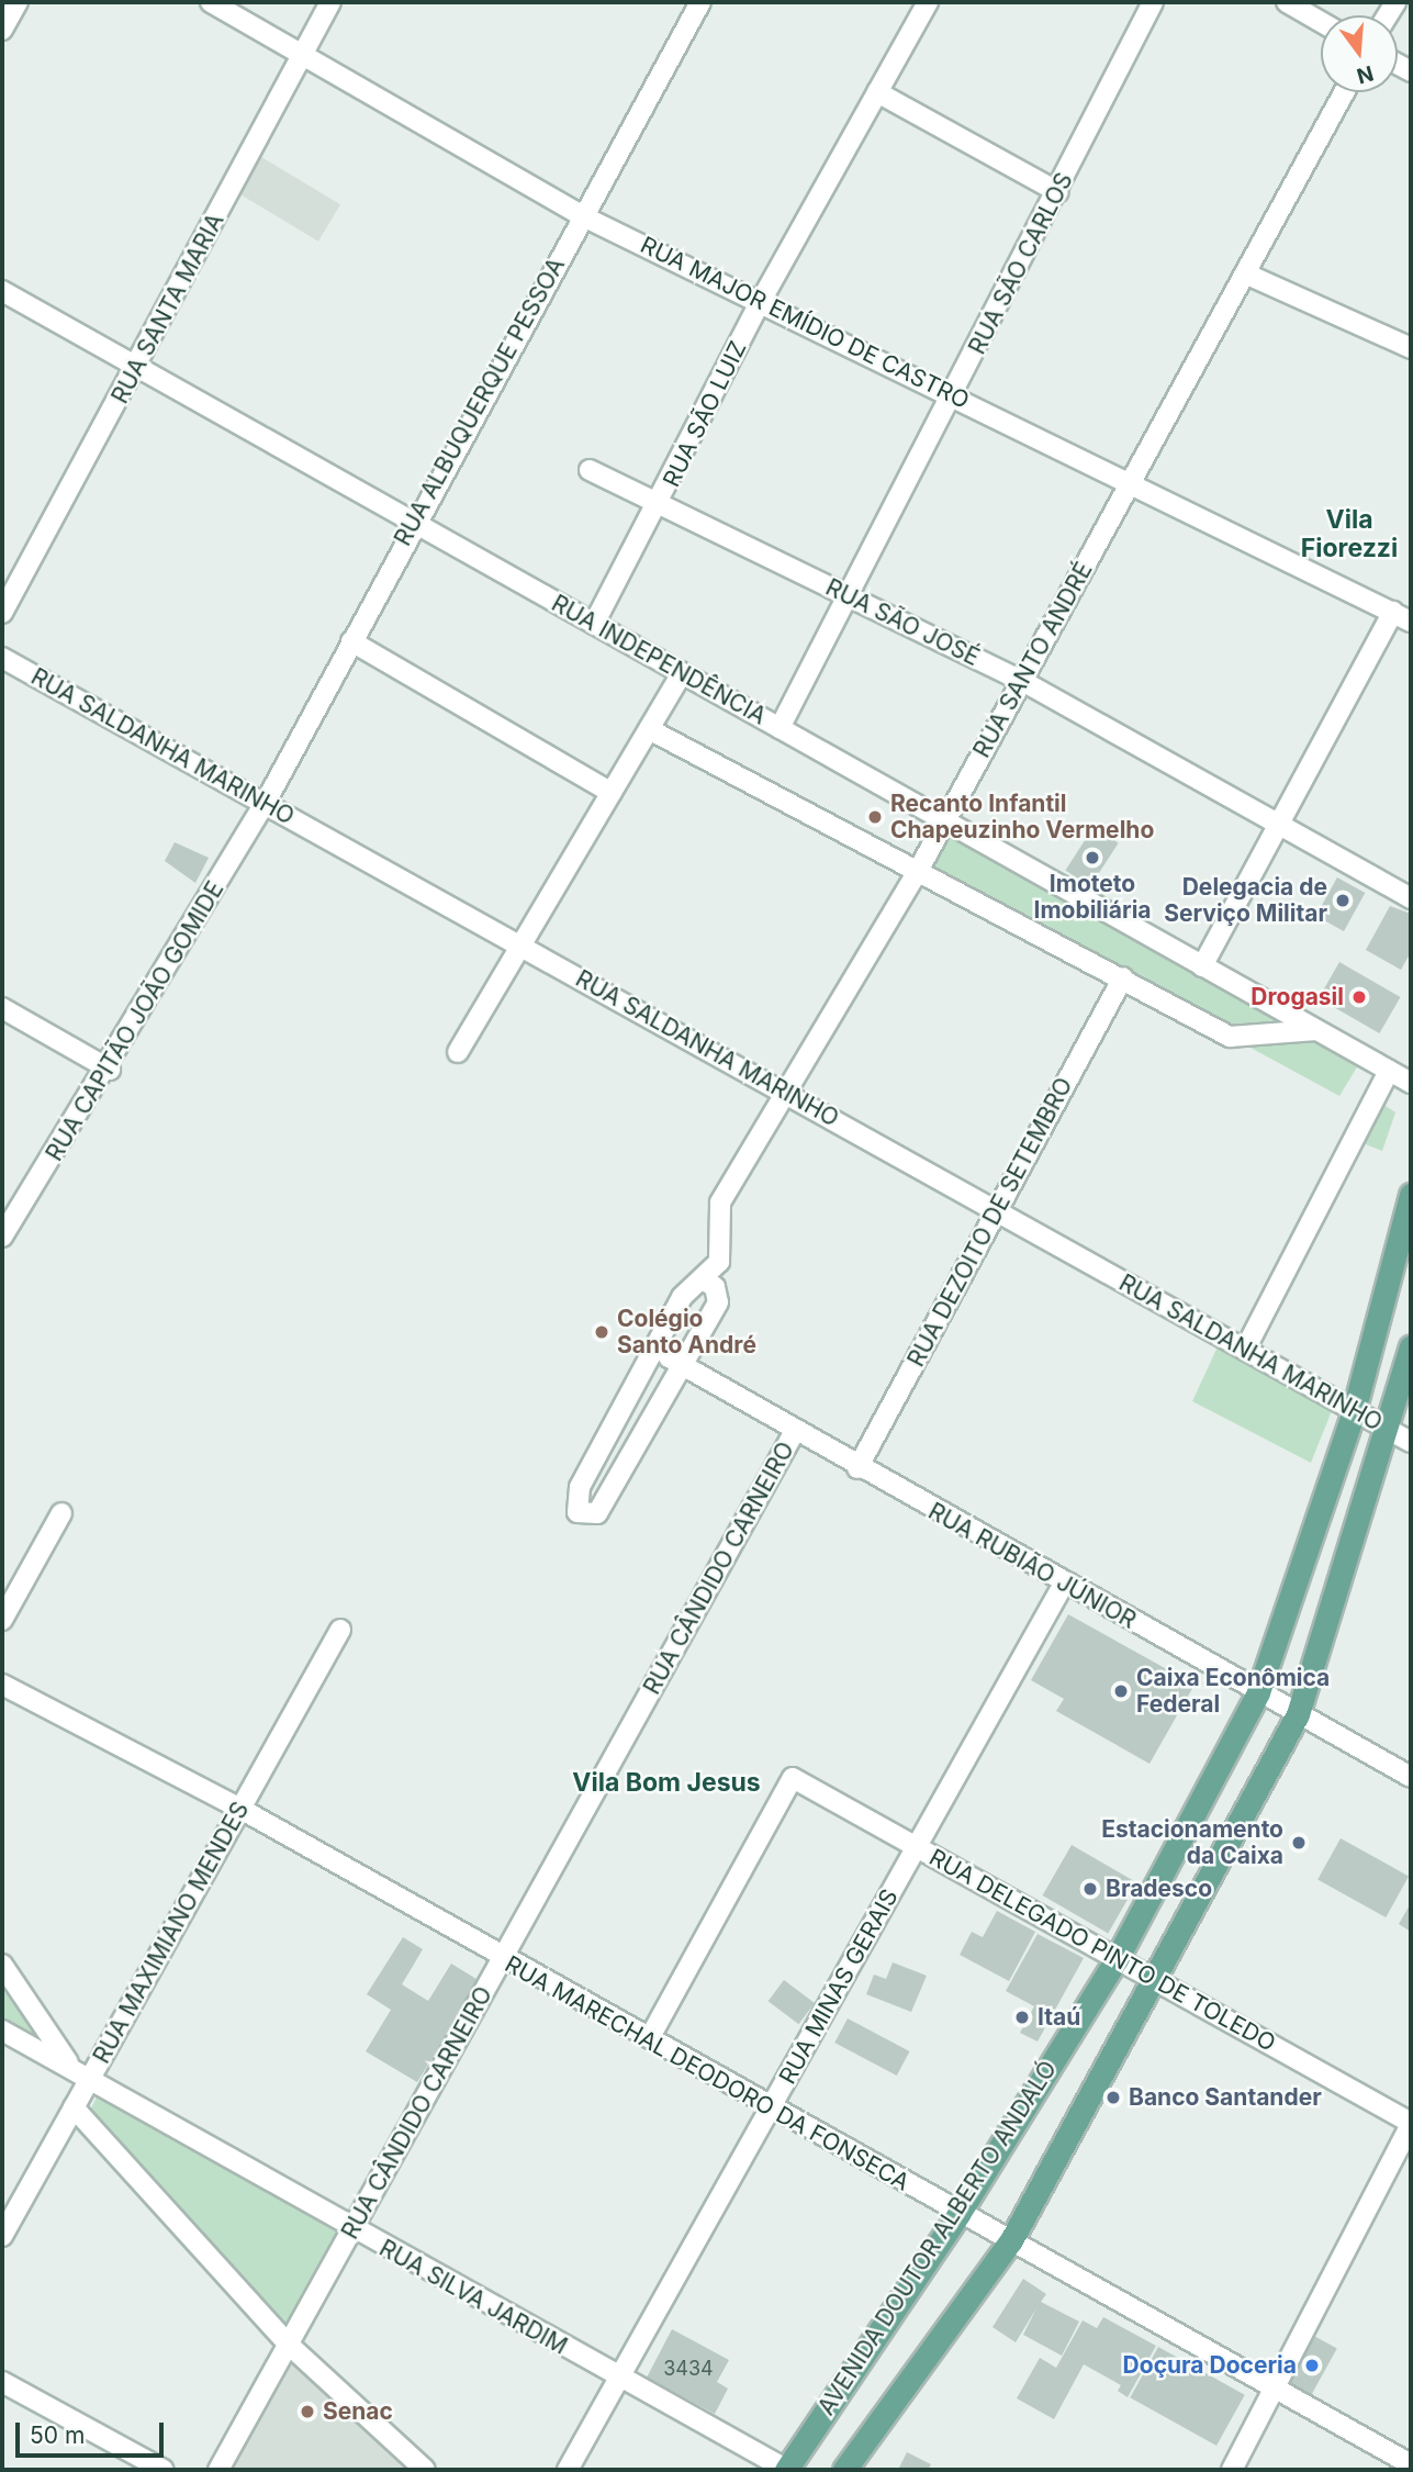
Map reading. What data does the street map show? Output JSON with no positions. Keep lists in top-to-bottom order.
{
  "streets": {
    "main road": ["AVENIDA DOUTOR ALBERTO ANDALÓ"],
    "street": [
      "RUA SÃO CARLOS",
      "RUA SANTA MARIA",
      "RUA MAJOR EMÍDIO DE CASTRO",
      "RUA ALBUQUERQUE PESSOA",
      "RUA SÃO LUIZ",
      "RUA SÃO JOSÉ",
      "RUA INDEPENDÊNCIA",
      "RUA SANTO ANDRÉ",
      "RUA SALDANHA MARINHO",
      "RUA CAPITÃO JOÃO GOMIDE",
      "RUA DEZOITO DE SETEMBRO",
      "RUA RUBIÃO JÚNIOR",
      "RUA CÂNDIDO CARNEIRO",
      "RUA MAXIMIANO MENDES",
      "RUA DELEGADO PINTO DE TOLEDO",
      "RUA MINAS GERAIS",
      "RUA MARECHAL DEODORO DA FONSECA",
      "RUA SILVA JARDIM"
    ]
  },
  "crossings": [
    ["RUA SÃO CARLOS", "RUA MAJOR EMÍDIO DE CASTRO"],
    ["RUA SÃO CARLOS", "RUA SÃO JOSÉ"],
    ["RUA SÃO CARLOS", "RUA INDEPENDÊNCIA"],
    ["RUA SANTA MARIA", "RUA MAJOR EMÍDIO DE CASTRO"],
    ["RUA SANTA MARIA", "RUA INDEPENDÊNCIA"],
    ["RUA MAJOR EMÍDIO DE CASTRO", "RUA ALBUQUERQUE PESSOA"],
    ["RUA MAJOR EMÍDIO DE CASTRO", "RUA SÃO LUIZ"],
    ["RUA MAJOR EMÍDIO DE CASTRO", "RUA SANTO ANDRÉ"],
    ["RUA ALBUQUERQUE PESSOA", "RUA INDEPENDÊNCIA"],
    ["RUA ALBUQUERQUE PESSOA", "RUA SALDANHA MARINHO"],
    ["RUA ALBUQUERQUE PESSOA", "RUA CAPITÃO JOÃO GOMIDE"],
    ["RUA SÃO LUIZ", "RUA SÃO JOSÉ"],
    ["RUA SÃO LUIZ", "RUA INDEPENDÊNCIA"],
    ["RUA SÃO JOSÉ", "RUA SANTO ANDRÉ"],
    ["RUA INDEPENDÊNCIA", "RUA SANTO ANDRÉ"],
    ["RUA SANTO ANDRÉ", "RUA SALDANHA MARINHO"],
    ["RUA SANTO ANDRÉ", "RUA RUBIÃO JÚNIOR"],
    ["RUA SALDANHA MARINHO", "RUA CAPITÃO JOÃO GOMIDE"],
    ["RUA SALDANHA MARINHO", "RUA DEZOITO DE SETEMBRO"],
    ["RUA SALDANHA MARINHO", "AVENIDA DOUTOR ALBERTO ANDALÓ"],
    ["RUA DEZOITO DE SETEMBRO", "RUA RUBIÃO JÚNIOR"],
    ["RUA RUBIÃO JÚNIOR", "RUA CÂNDIDO CARNEIRO"],
    ["RUA RUBIÃO JÚNIOR", "RUA MINAS GERAIS"],
    ["RUA RUBIÃO JÚNIOR", "AVENIDA DOUTOR ALBERTO ANDALÓ"],
    ["RUA CÂNDIDO CARNEIRO", "RUA MARECHAL DEODORO DA FONSECA"],
    ["RUA CÂNDIDO CARNEIRO", "RUA SILVA JARDIM"],
    ["RUA MAXIMIANO MENDES", "RUA MARECHAL DEODORO DA FONSECA"],
    ["RUA MAXIMIANO MENDES", "RUA SILVA JARDIM"],
    ["RUA DELEGADO PINTO DE TOLEDO", "RUA MINAS GERAIS"],
    ["RUA DELEGADO PINTO DE TOLEDO", "RUA MARECHAL DEODORO DA FONSECA"],
    ["RUA DELEGADO PINTO DE TOLEDO", "AVENIDA DOUTOR ALBERTO ANDALÓ"],
    ["RUA MINAS GERAIS", "RUA MARECHAL DEODORO DA FONSECA"],
    ["RUA MINAS GERAIS", "RUA SILVA JARDIM"],
    ["RUA MARECHAL DEODORO DA FONSECA", "AVENIDA DOUTOR ALBERTO ANDALÓ"],
    ["AVENIDA DOUTOR ALBERTO ANDALÓ", "RUA SILVA JARDIM"]
  ],
  "districts": ["Vila Fiorezzi", "Vila Bom Jesus"],
  "places": [
    "Recanto Infantil Chapeuzinho Vermelho",
    "Imoteto Imobiliária",
    "Delegacia de Serviço Militar",
    "Drogasil",
    "Colégio Santo André",
    "Caixa Econômica Federal",
    "Estacionamento da Caixa",
    "Bradesco",
    "Itaú",
    "Banco Santander",
    "Doçura Doceria",
    "Senac"
  ],
  "house_numbers": ["3434"],
  "scale_bar": "50 m",
  "north": "bottom"
}
